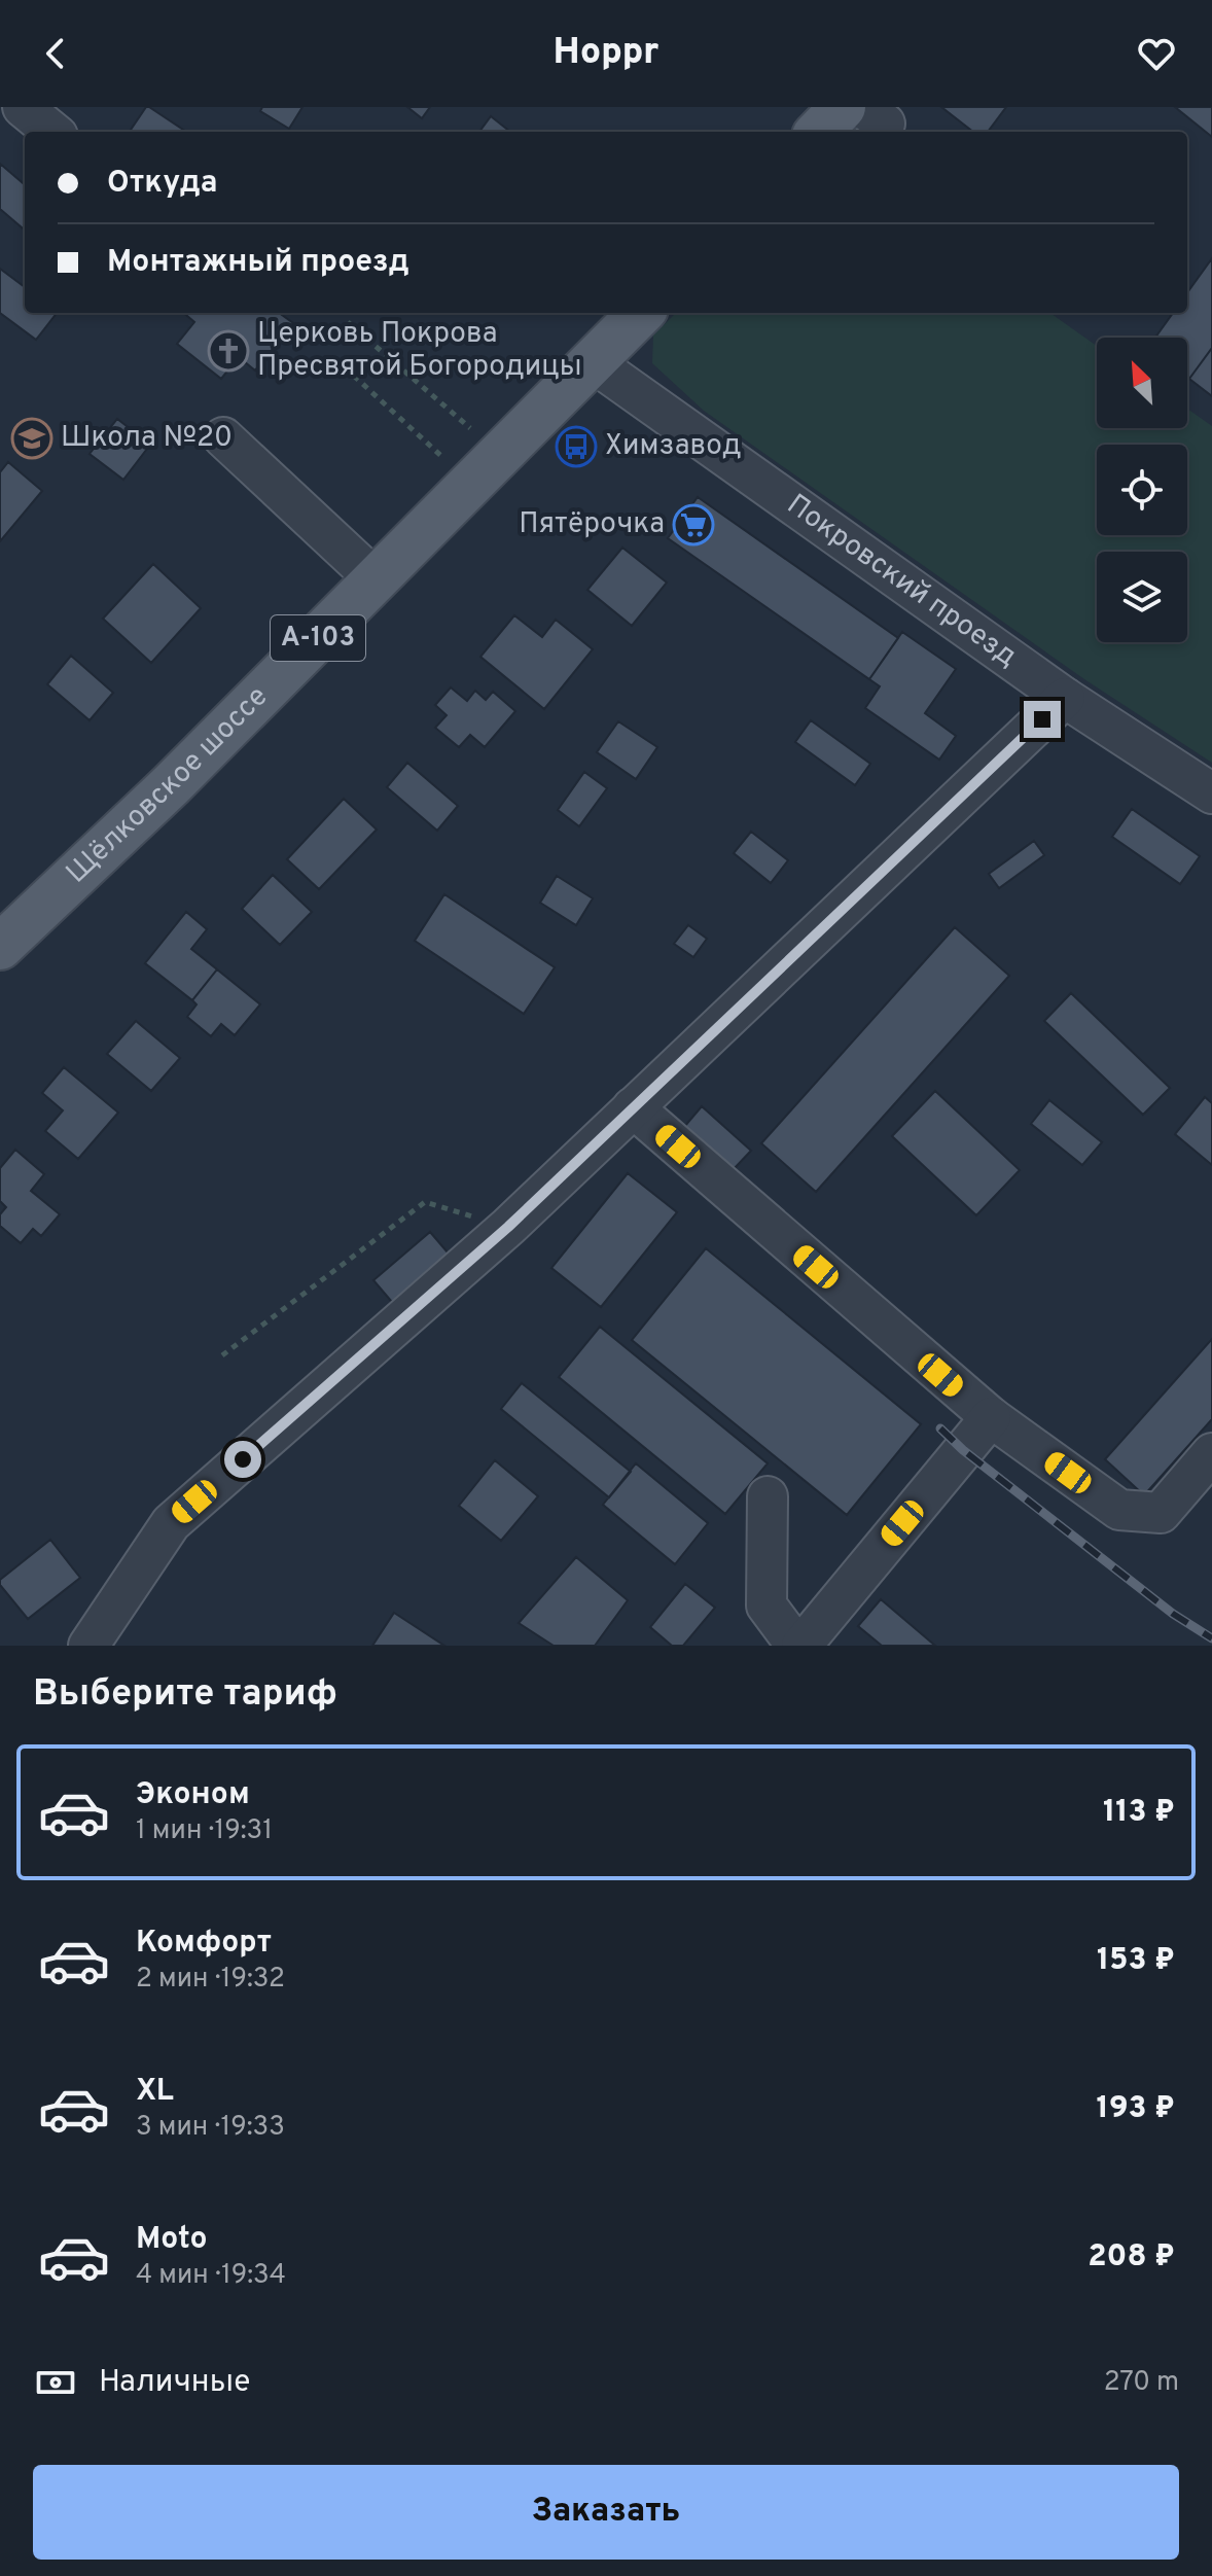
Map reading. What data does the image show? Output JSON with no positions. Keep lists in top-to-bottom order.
{
  "streets": {
    "main road": ["А-103", "Щёлковское шоссе"],
    "street": ["Покровский проезд"]
  },
  "crossings": [
    ["Покровский проезд", "Щёлковское шоссе"]
  ],
  "places": {
    "church": ["Церковь Покрова Пресвятой Богородицы"],
    "school or university": ["Школа №20"],
    "bus stop": ["Химзавод"],
    "supermarket": ["Пятёрочка"]
  },
  "north": "top left",
  "page": {
    "header": "Hoppr",
    "banner": ["Откуда", "Монтажный проезд"],
    "heading": "Выберите тариф",
    "list": [
      {
        "name": "Эконом",
        "note": "1 мин · 19:31",
        "value": "113 ₽"
      },
      {
        "name": "Комфорт",
        "note": "2 мин · 19:32",
        "value": "153 ₽"
      },
      {
        "name": "XL",
        "note": "3 мин · 19:33",
        "value": "193 ₽"
      },
      {
        "name": "Moto",
        "note": "4 мин · 19:34",
        "value": "208 ₽"
      }
    ],
    "pay": ["Наличные", "270 m"],
    "buttons": "Заказать"
  }
}
